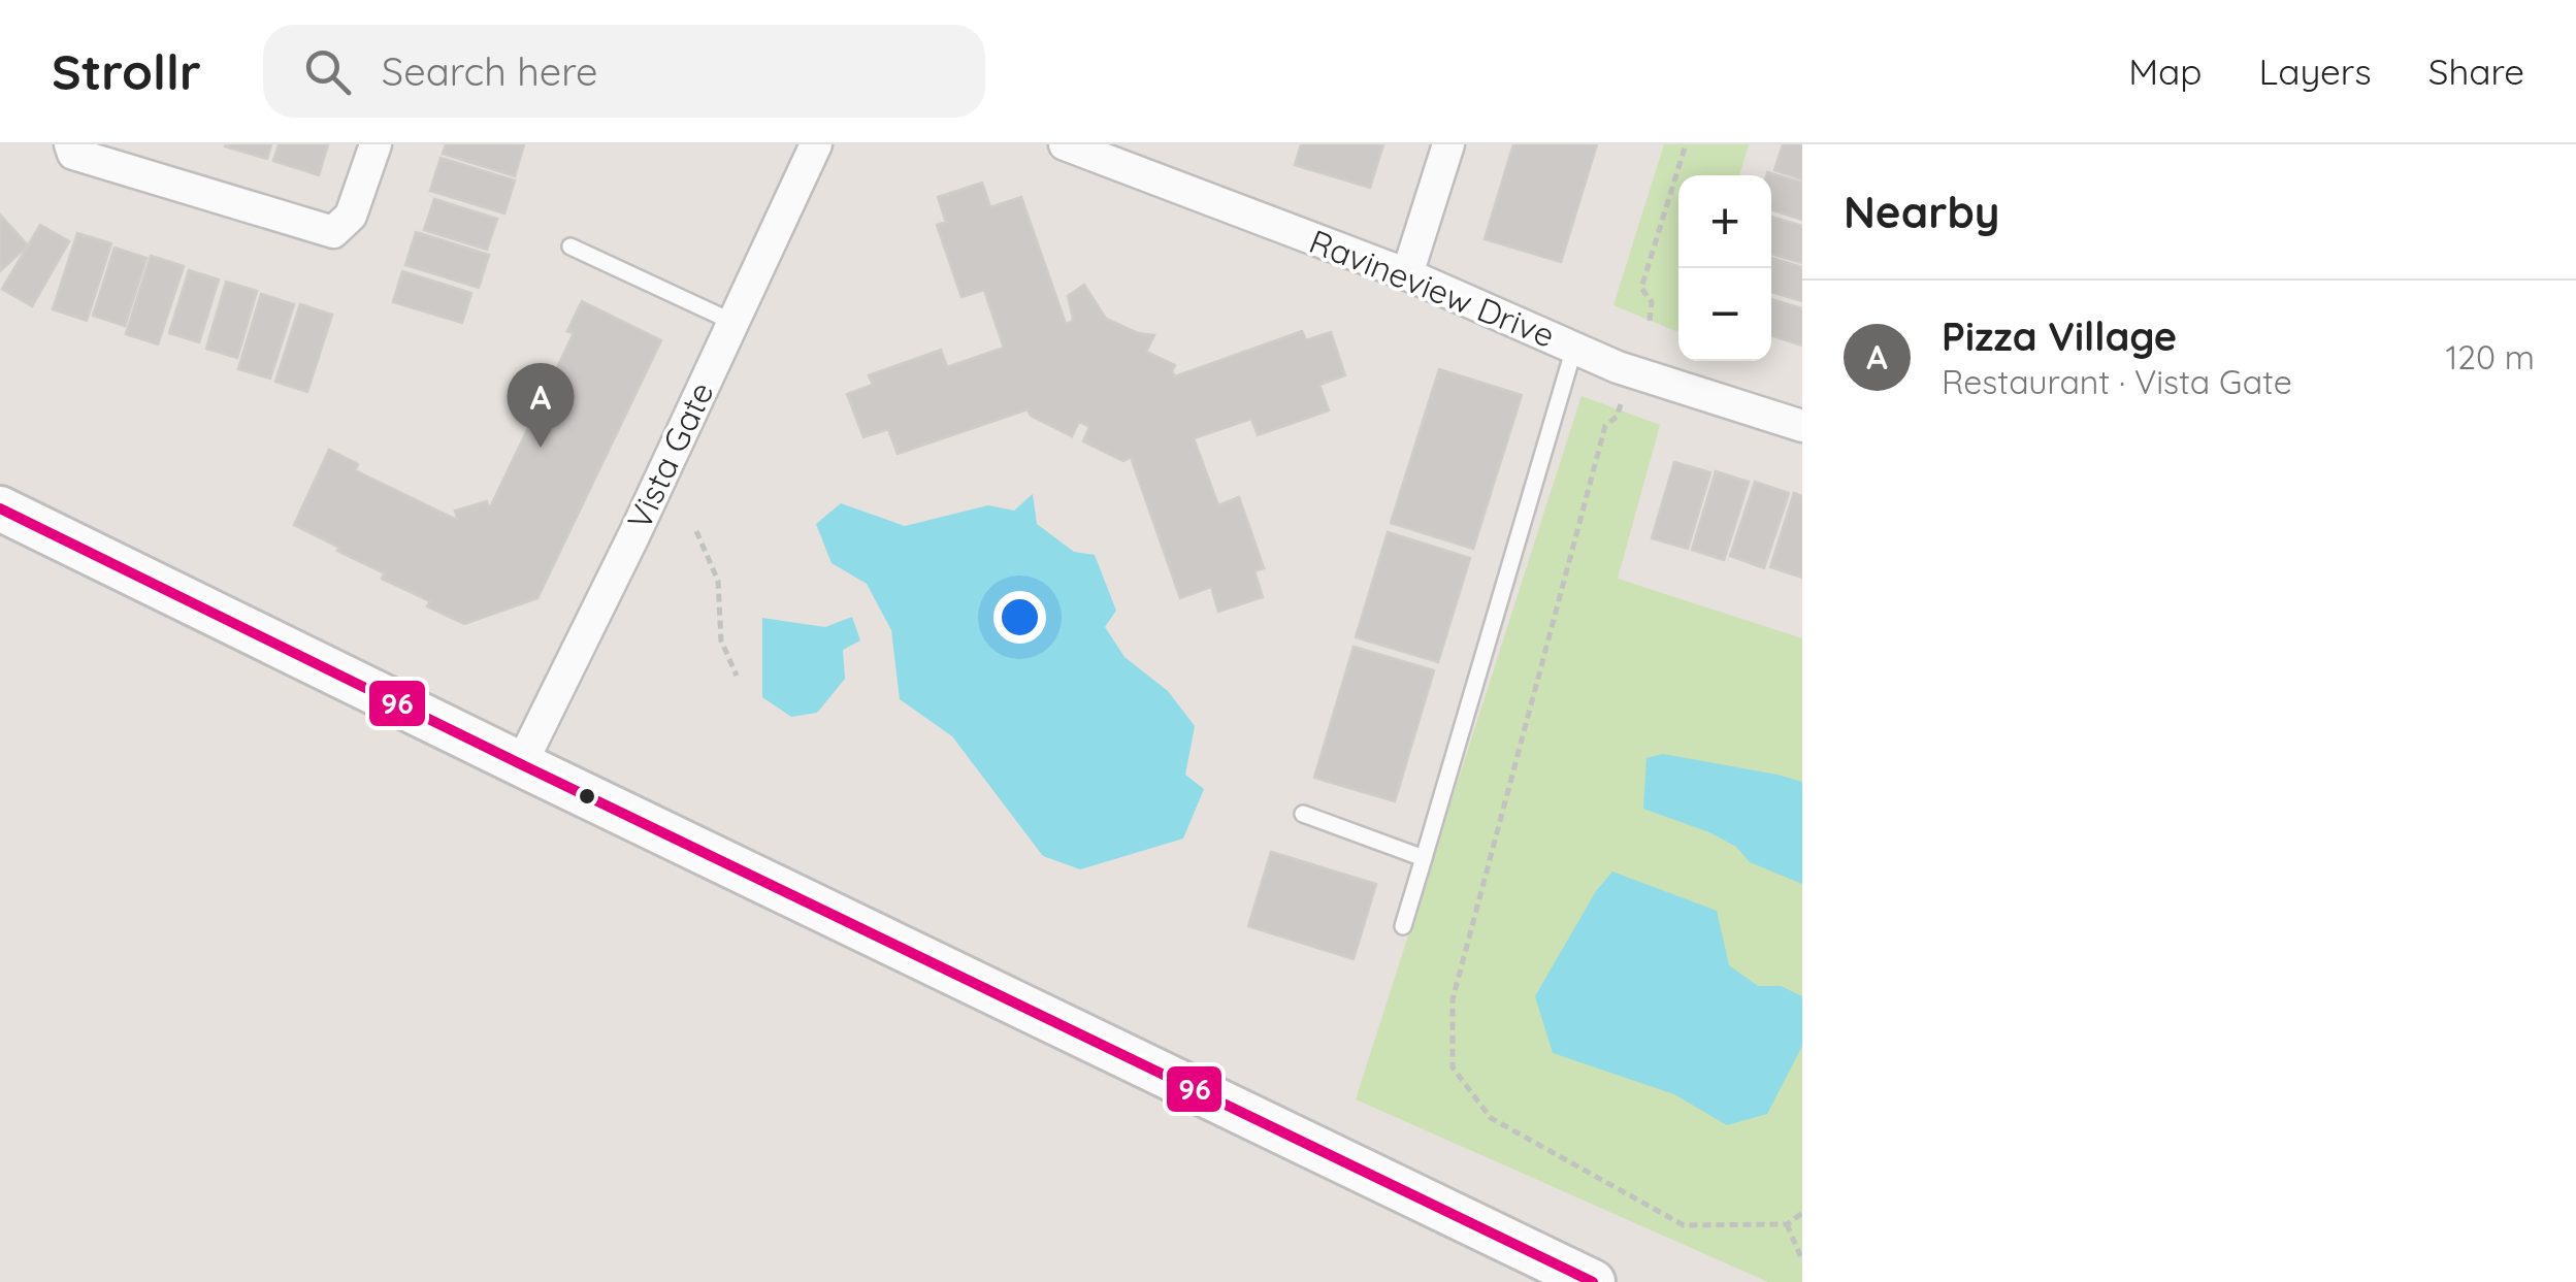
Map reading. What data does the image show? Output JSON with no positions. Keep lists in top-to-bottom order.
{
  "streets": {
    "street": ["Ravineview Drive", "Vista Gate"]
  },
  "lines": ["transit line 96"],
  "page": {
    "header": "Strollr",
    "search": "Search here",
    "nav": ["Map", "Layers", "Share"],
    "heading": "Nearby",
    "map_buttons": ["+", "−"],
    "list": [
      {
        "mark": "A",
        "name": "Pizza Village",
        "note": "Restaurant · Vista Gate",
        "value": "120 m"
      }
    ],
    "pins": "A"
  }
}
